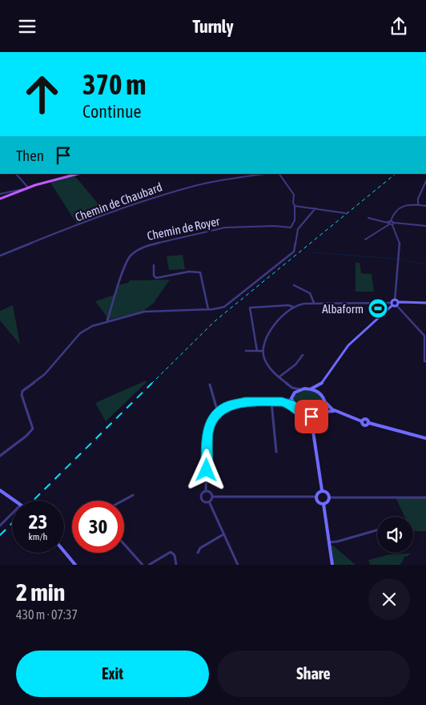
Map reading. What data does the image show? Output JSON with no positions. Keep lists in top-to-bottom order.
{
  "streets": {
    "street": ["Chemin de Chaubard", "Chemin de Royer"]
  },
  "places": {
    "sports": ["Albaform"]
  },
  "page": {
    "header": "Turnly",
    "turn": ["370 m", "Continue"],
    "then": "Then",
    "speed": "23 km/h",
    "limit": "30",
    "heading": ["2 min", "430 m · 07:37"],
    "buttons": ["Exit", "Share"]
  }
}
